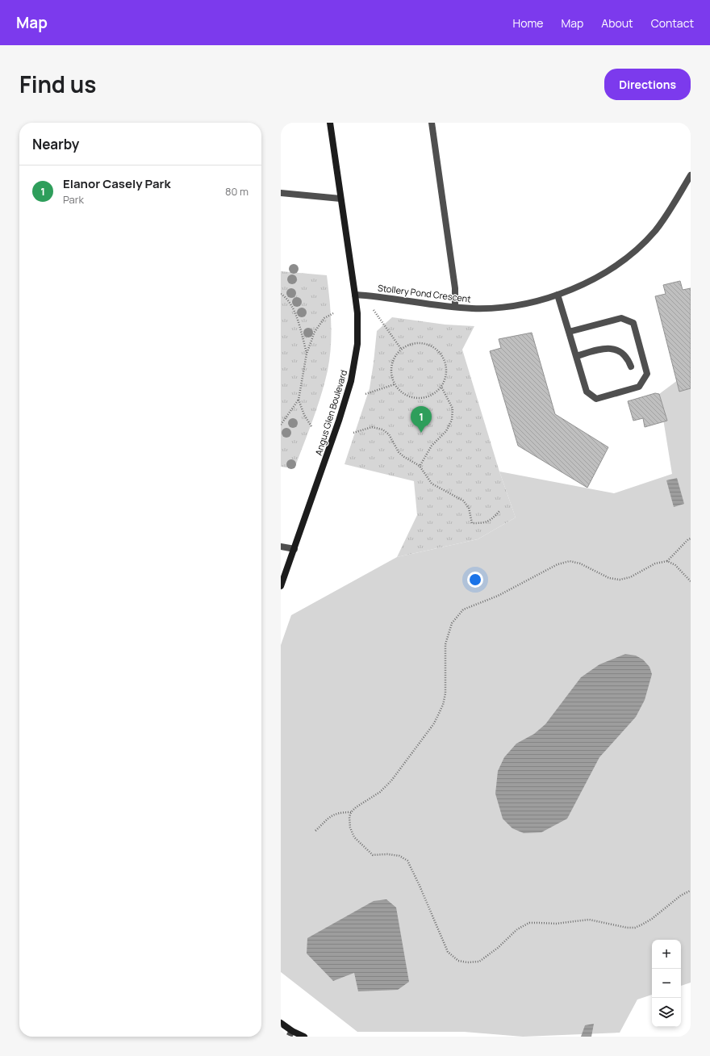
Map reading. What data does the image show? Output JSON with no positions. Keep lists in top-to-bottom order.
{
  "streets": {
    "street": ["Stollery Pond Crescent", "Angus Glen Boulevard"]
  },
  "crossings": [
    ["Stollery Pond Crescent", "Angus Glen Boulevard"]
  ],
  "page": {
    "header": "Map",
    "nav": [
      "Home",
      "Map",
      "About",
      "Contact"
    ],
    "title": "Find us",
    "buttons": "Directions",
    "heading": "Nearby",
    "list": [
      {
        "mark": "1",
        "name": "Elanor Casely Park",
        "note": "Park",
        "value": "80 m"
      }
    ],
    "pins": "1",
    "map_buttons": ["+", "−"]
  }
}
